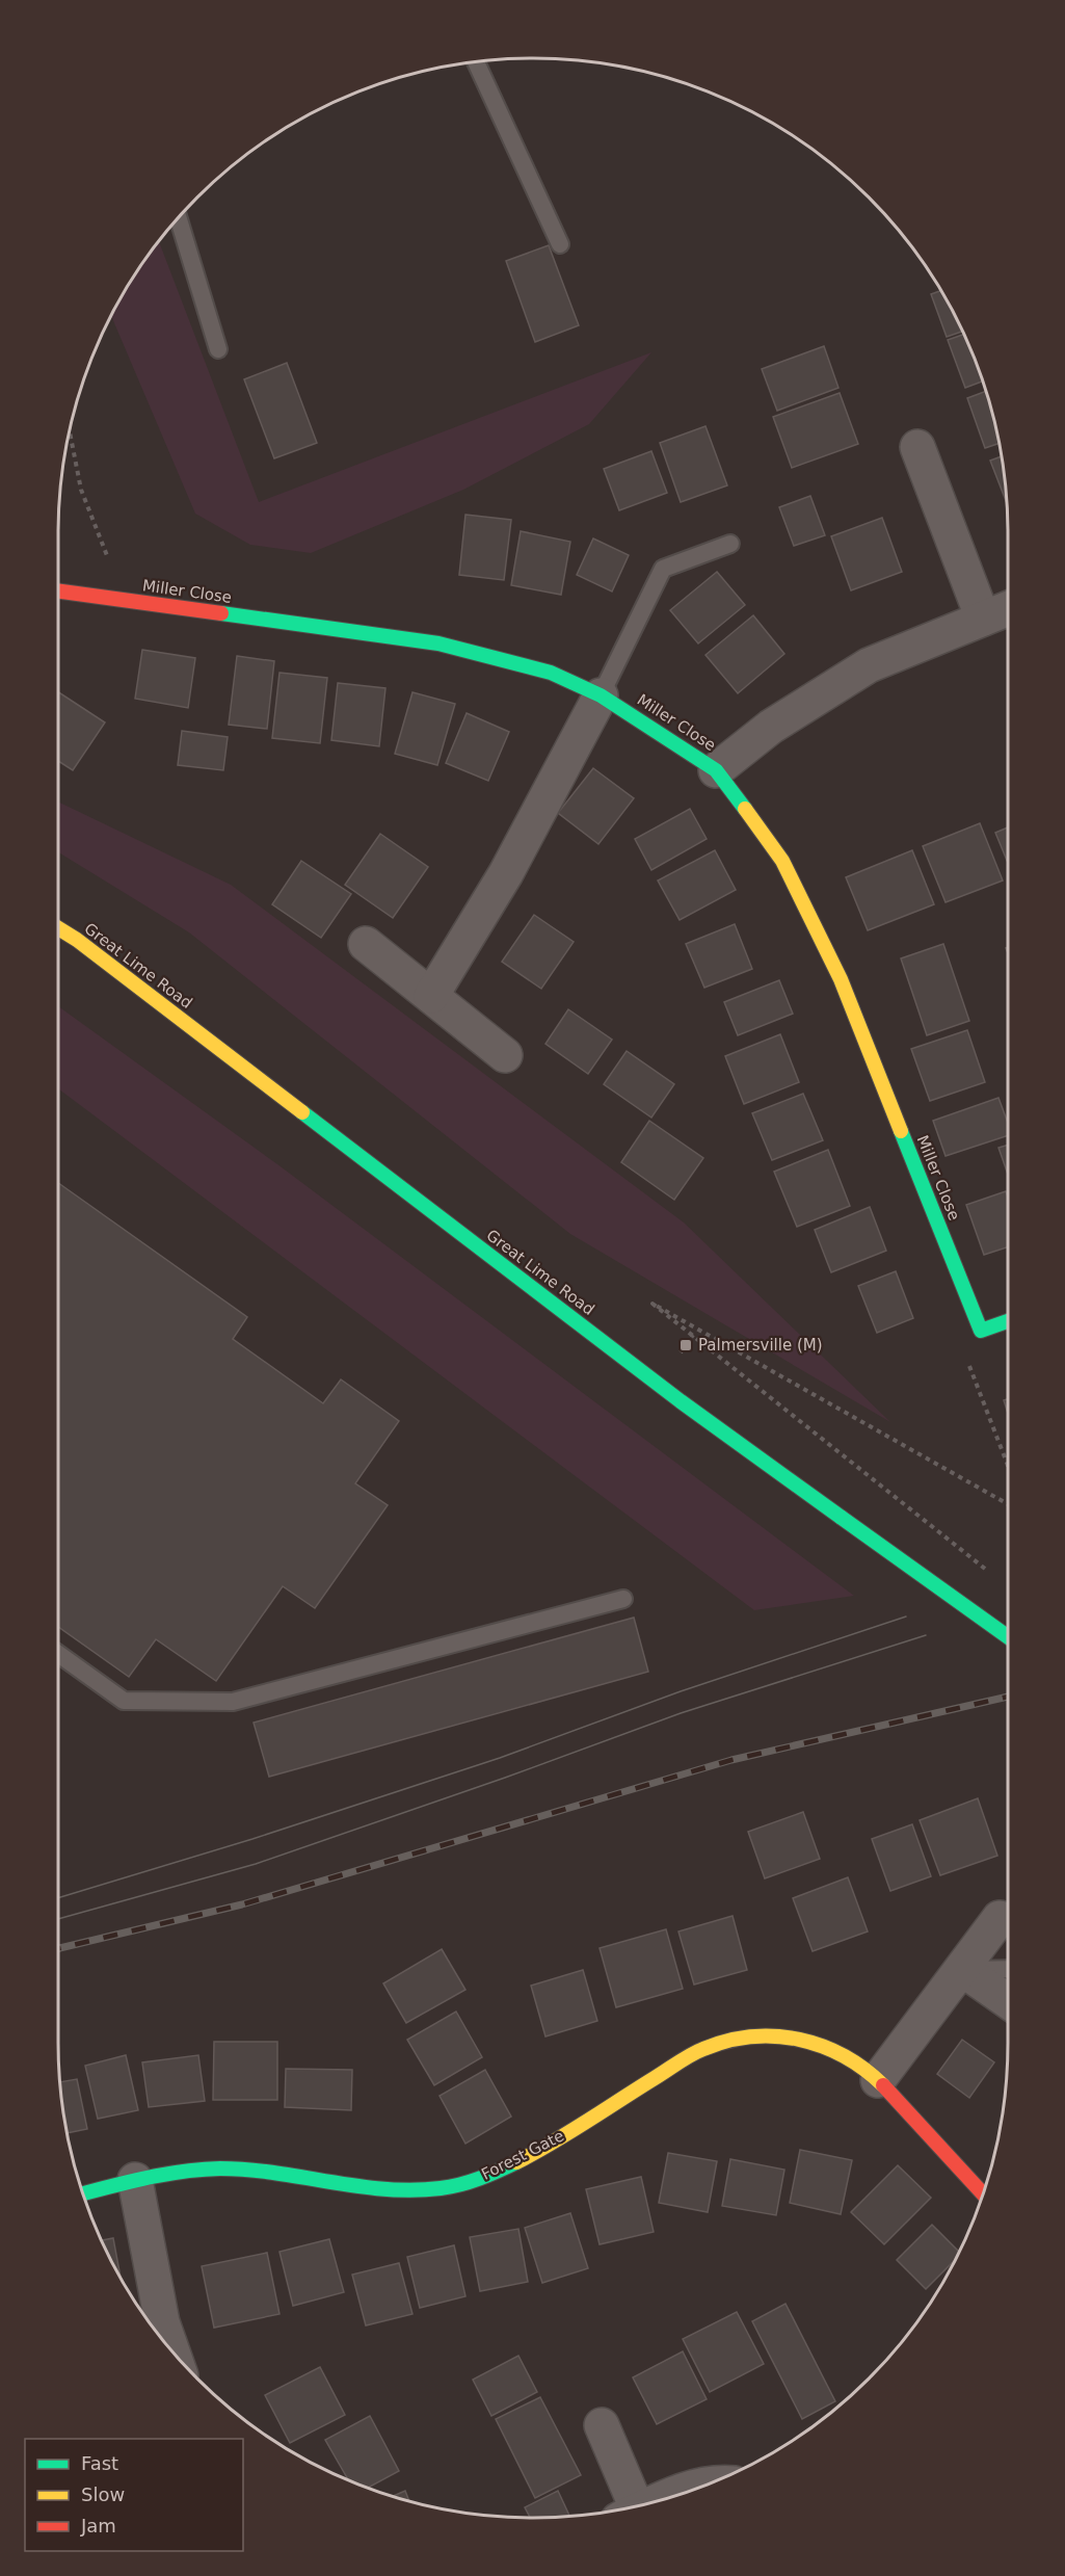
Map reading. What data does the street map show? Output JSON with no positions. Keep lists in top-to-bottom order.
{
  "streets": {
    "street": ["Miller Close", "Great Lime Road", "Forest Gate"]
  },
  "places": {
    "transit": ["Palmersville (M)"]
  },
  "legend": ["Fast", "Slow", "Jam"]
}
